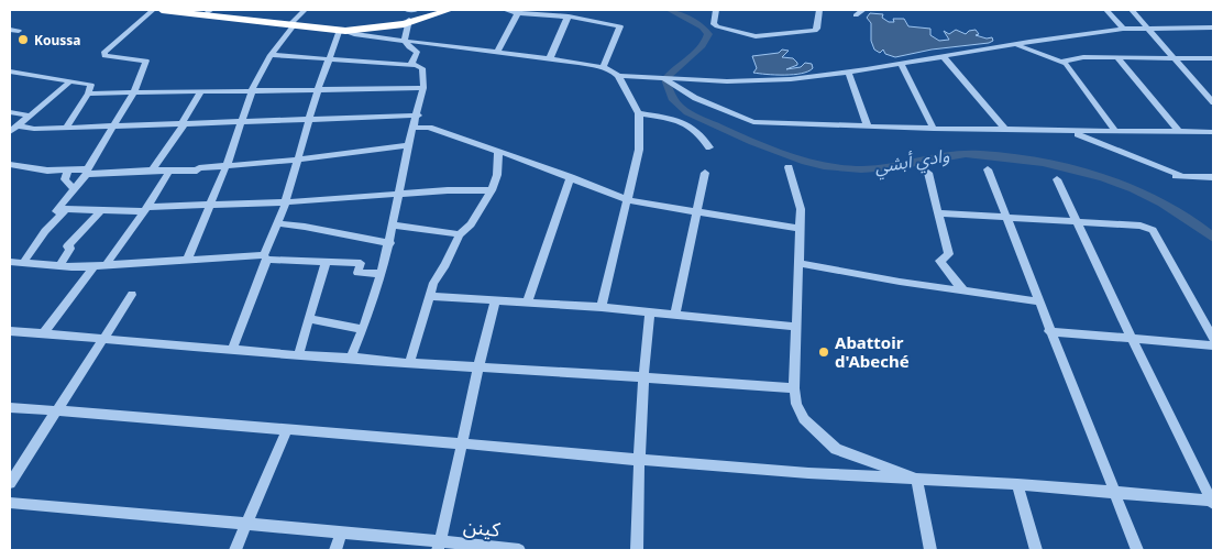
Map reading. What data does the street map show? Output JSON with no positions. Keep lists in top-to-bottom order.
{
  "streets": {
    "street": ["كينن"]
  },
  "water": ["وادي أبشي"],
  "places": ["Koussa", "Abattoir d'Abeché"]
}
